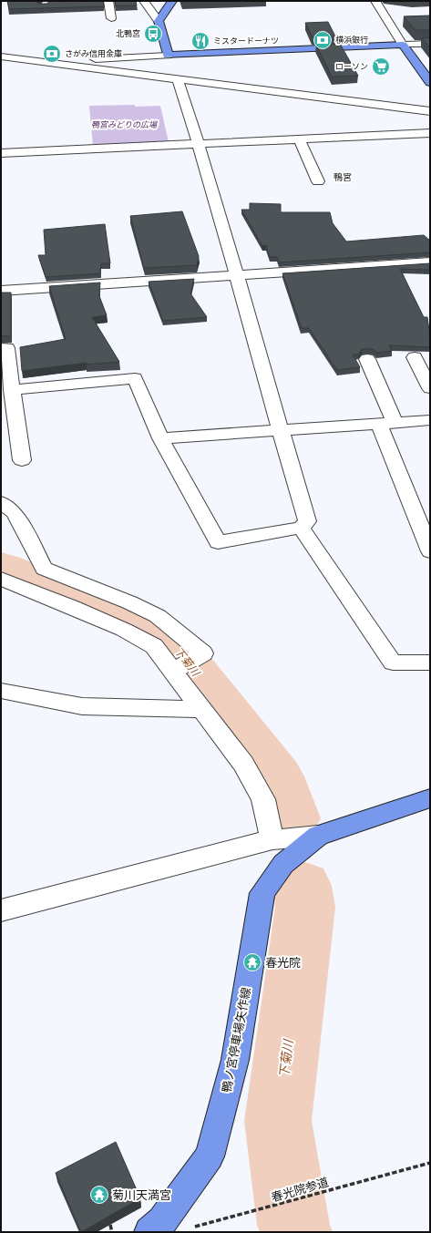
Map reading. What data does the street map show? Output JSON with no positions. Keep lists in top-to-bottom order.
{
  "streets": {
    "main road": ["鴨ノ宮停車場矢作線"],
    "path": ["春光院参道"]
  },
  "districts": ["鴨宮"],
  "water": ["下菊川"],
  "parks": ["鴨宮みどりの広場"],
  "places": {
    "bus stop": ["北鴨宮"],
    "bank": ["横浜銀行", "さがみ信用金庫"],
    "restaurant": ["ミスタードーナツ"],
    "supermarket": ["ローソン"],
    "temple": ["春光院", "菊川天満宮"]
  }
}
